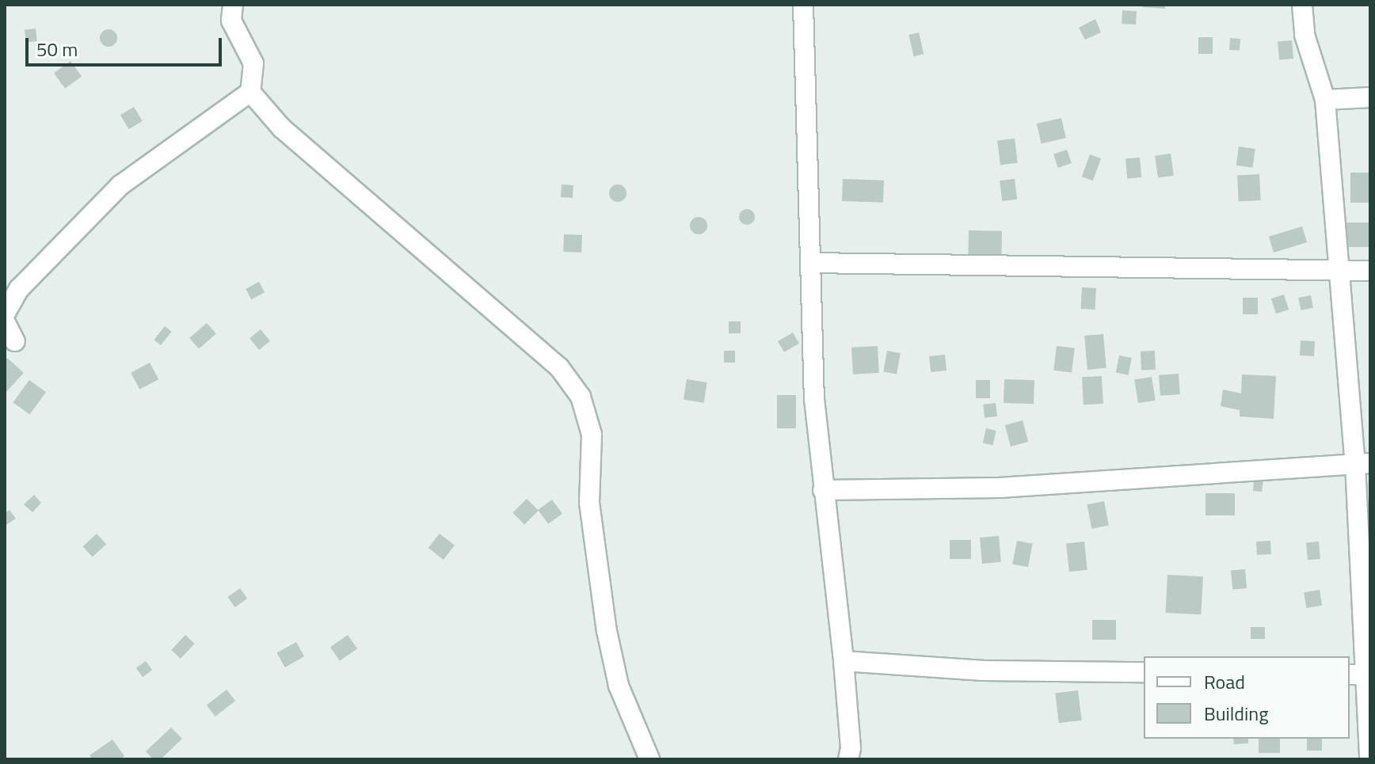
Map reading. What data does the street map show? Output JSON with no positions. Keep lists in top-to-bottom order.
{
  "legend": ["Road", "Building"],
  "scale_bar": "50 m"
}
